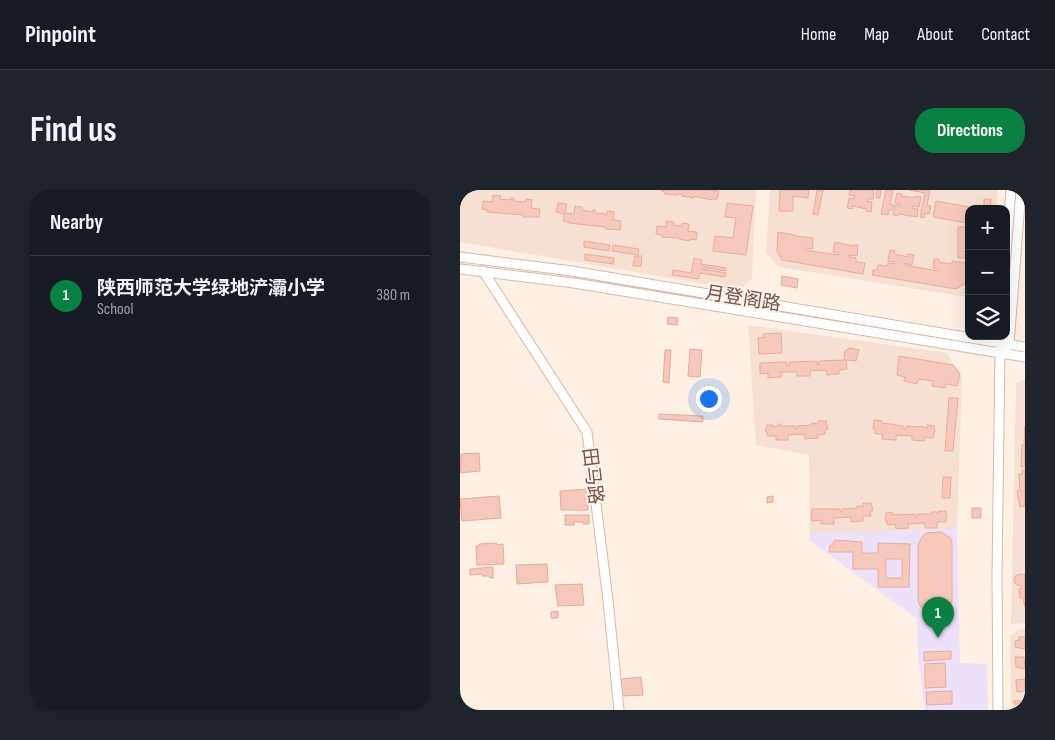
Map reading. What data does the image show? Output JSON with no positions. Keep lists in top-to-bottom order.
{
  "streets": {
    "main road": ["月登阁路", "田马路"]
  },
  "crossings": [
    ["月登阁路", "田马路"]
  ],
  "page": {
    "header": "Pinpoint",
    "nav": [
      "Home",
      "Map",
      "About",
      "Contact"
    ],
    "buttons": "Directions",
    "title": "Find us",
    "heading": "Nearby",
    "map_buttons": ["+", "−"],
    "list": [
      {
        "mark": "1",
        "name": "陕西师范大学绿地浐灞小学",
        "note": "School",
        "value": "380 m"
      }
    ],
    "pins": "1"
  }
}
